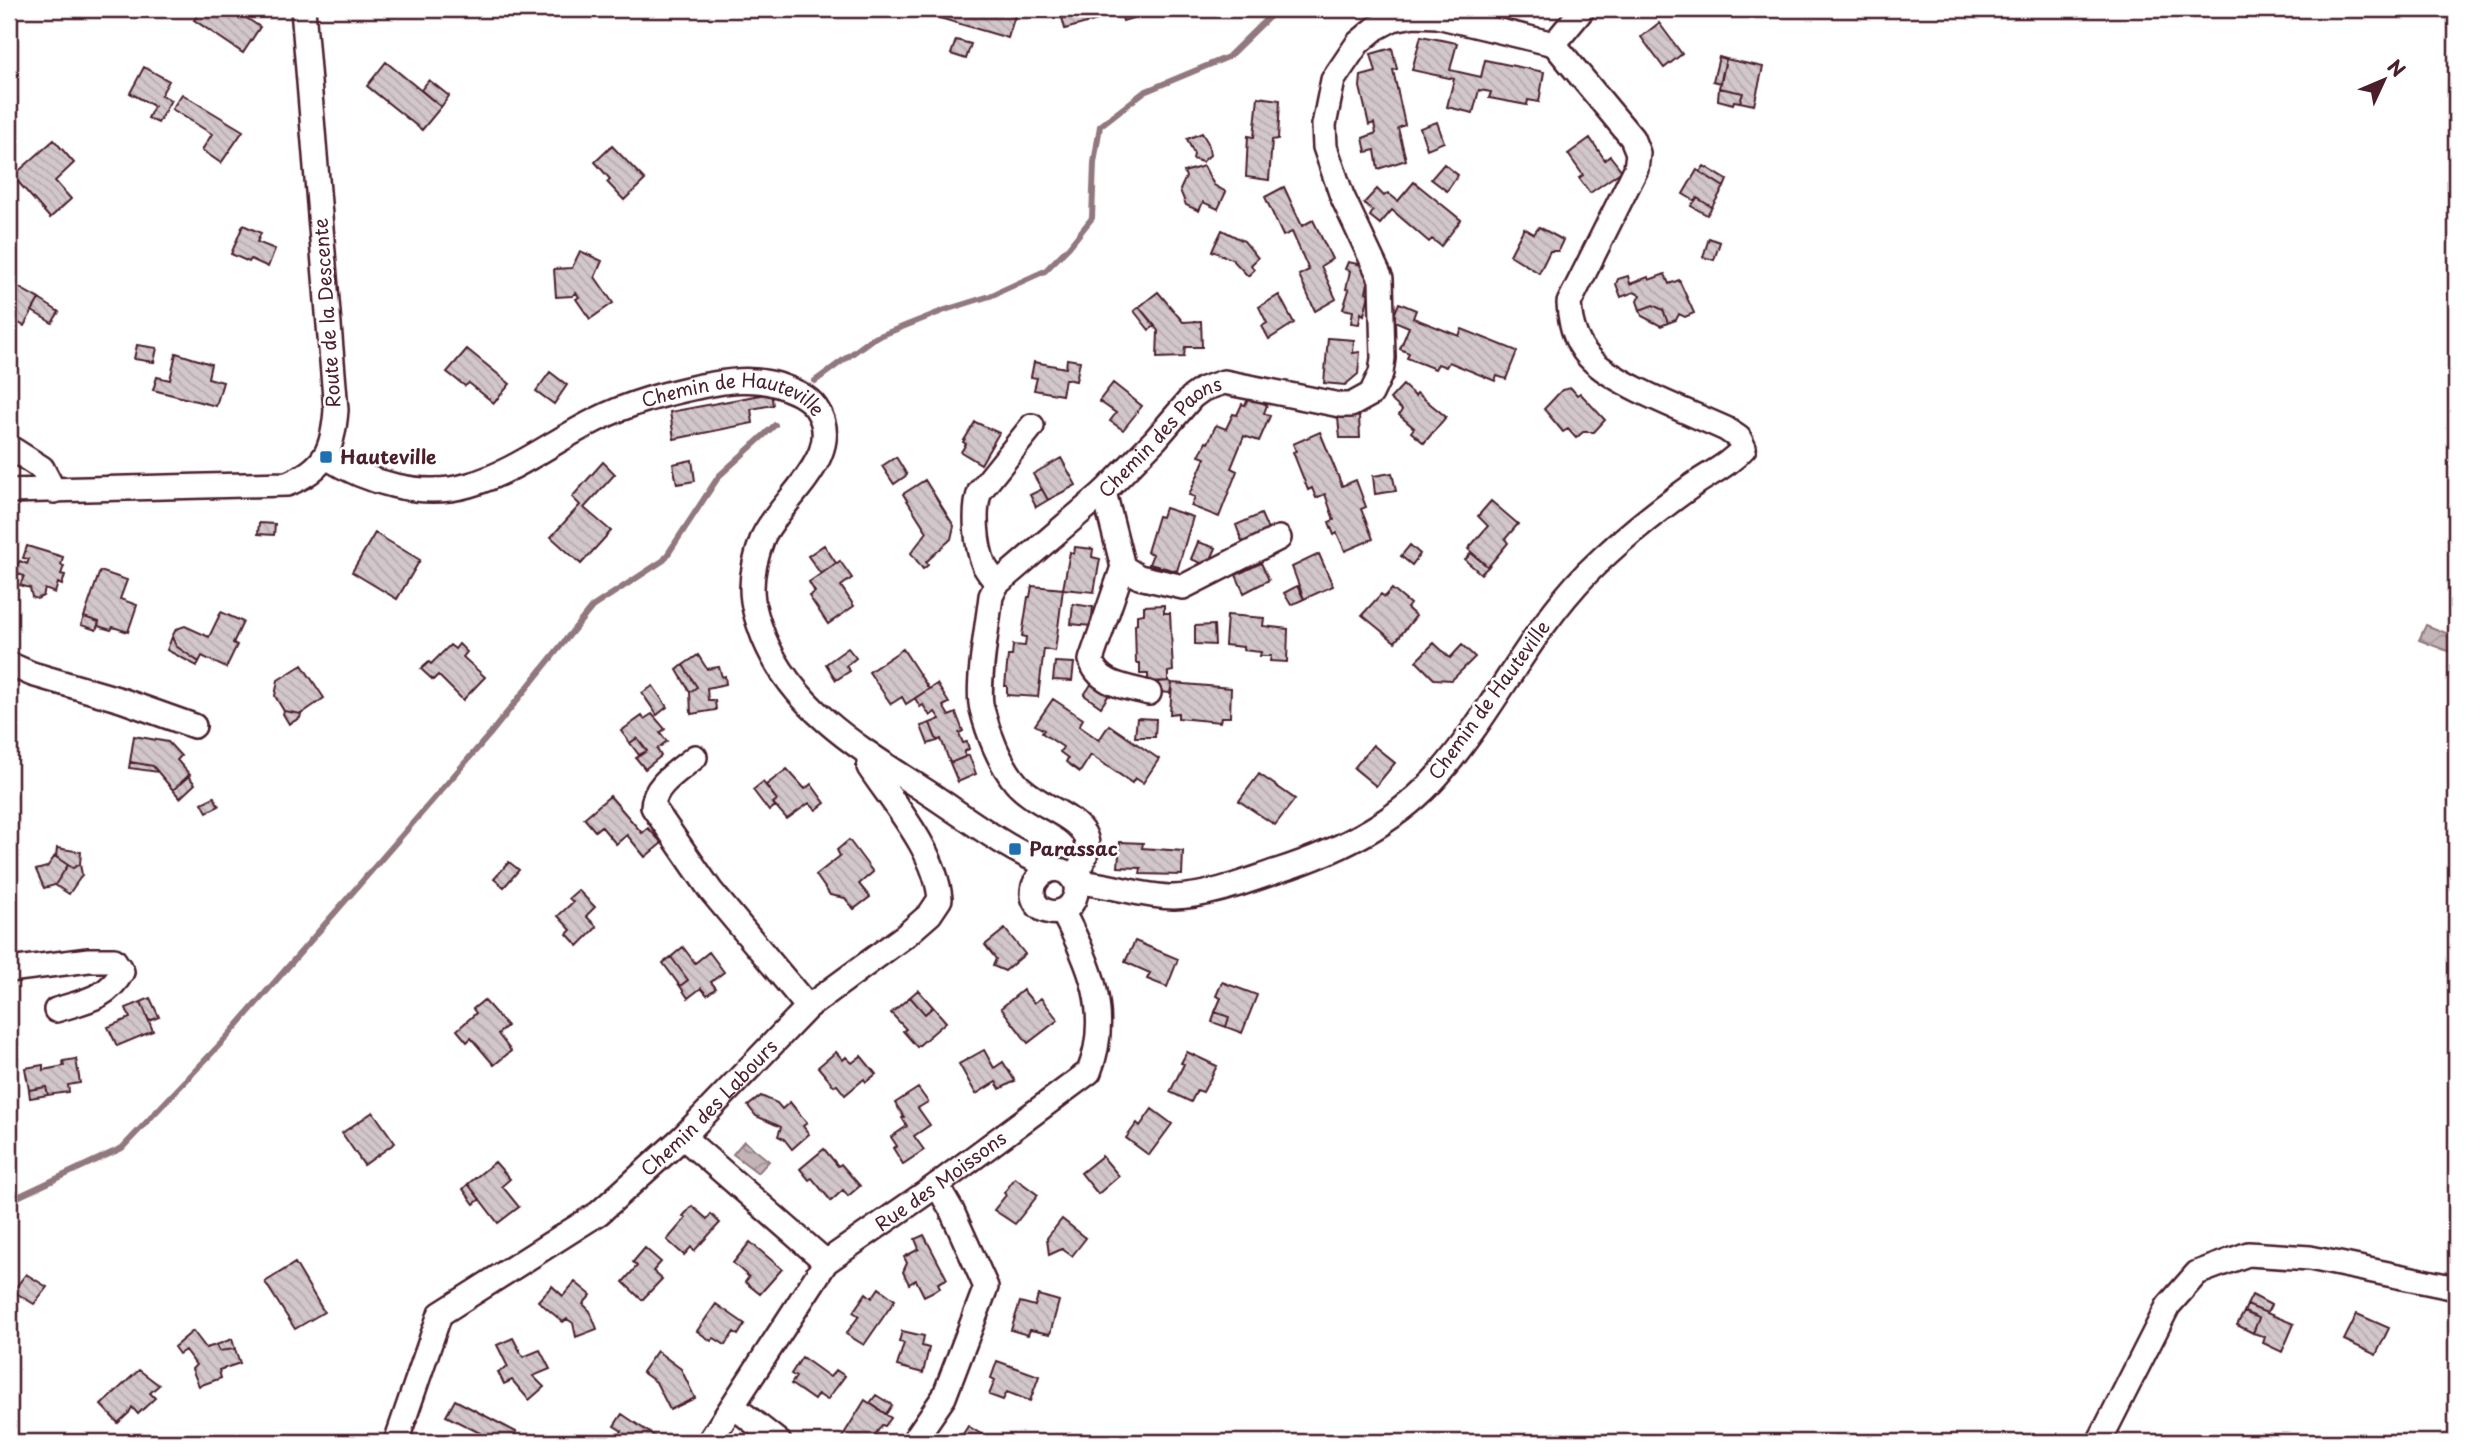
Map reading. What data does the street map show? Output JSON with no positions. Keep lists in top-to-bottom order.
{
  "streets": {
    "street": [
      "Route de la Descente",
      "Chemin de Hauteville",
      "Chemin des Paons",
      "Chemin des Labours",
      "Rue des Moissons"
    ]
  },
  "crossings": [
    ["Route de la Descente", "Chemin de Hauteville"],
    ["Chemin de Hauteville", "Chemin des Paons"],
    ["Chemin de Hauteville", "Chemin des Labours"],
    ["Chemin de Hauteville", "Rue des Moissons"]
  ],
  "places": {
    "transit": ["Hauteville", "Parassac"]
  },
  "north": "top right"
}
